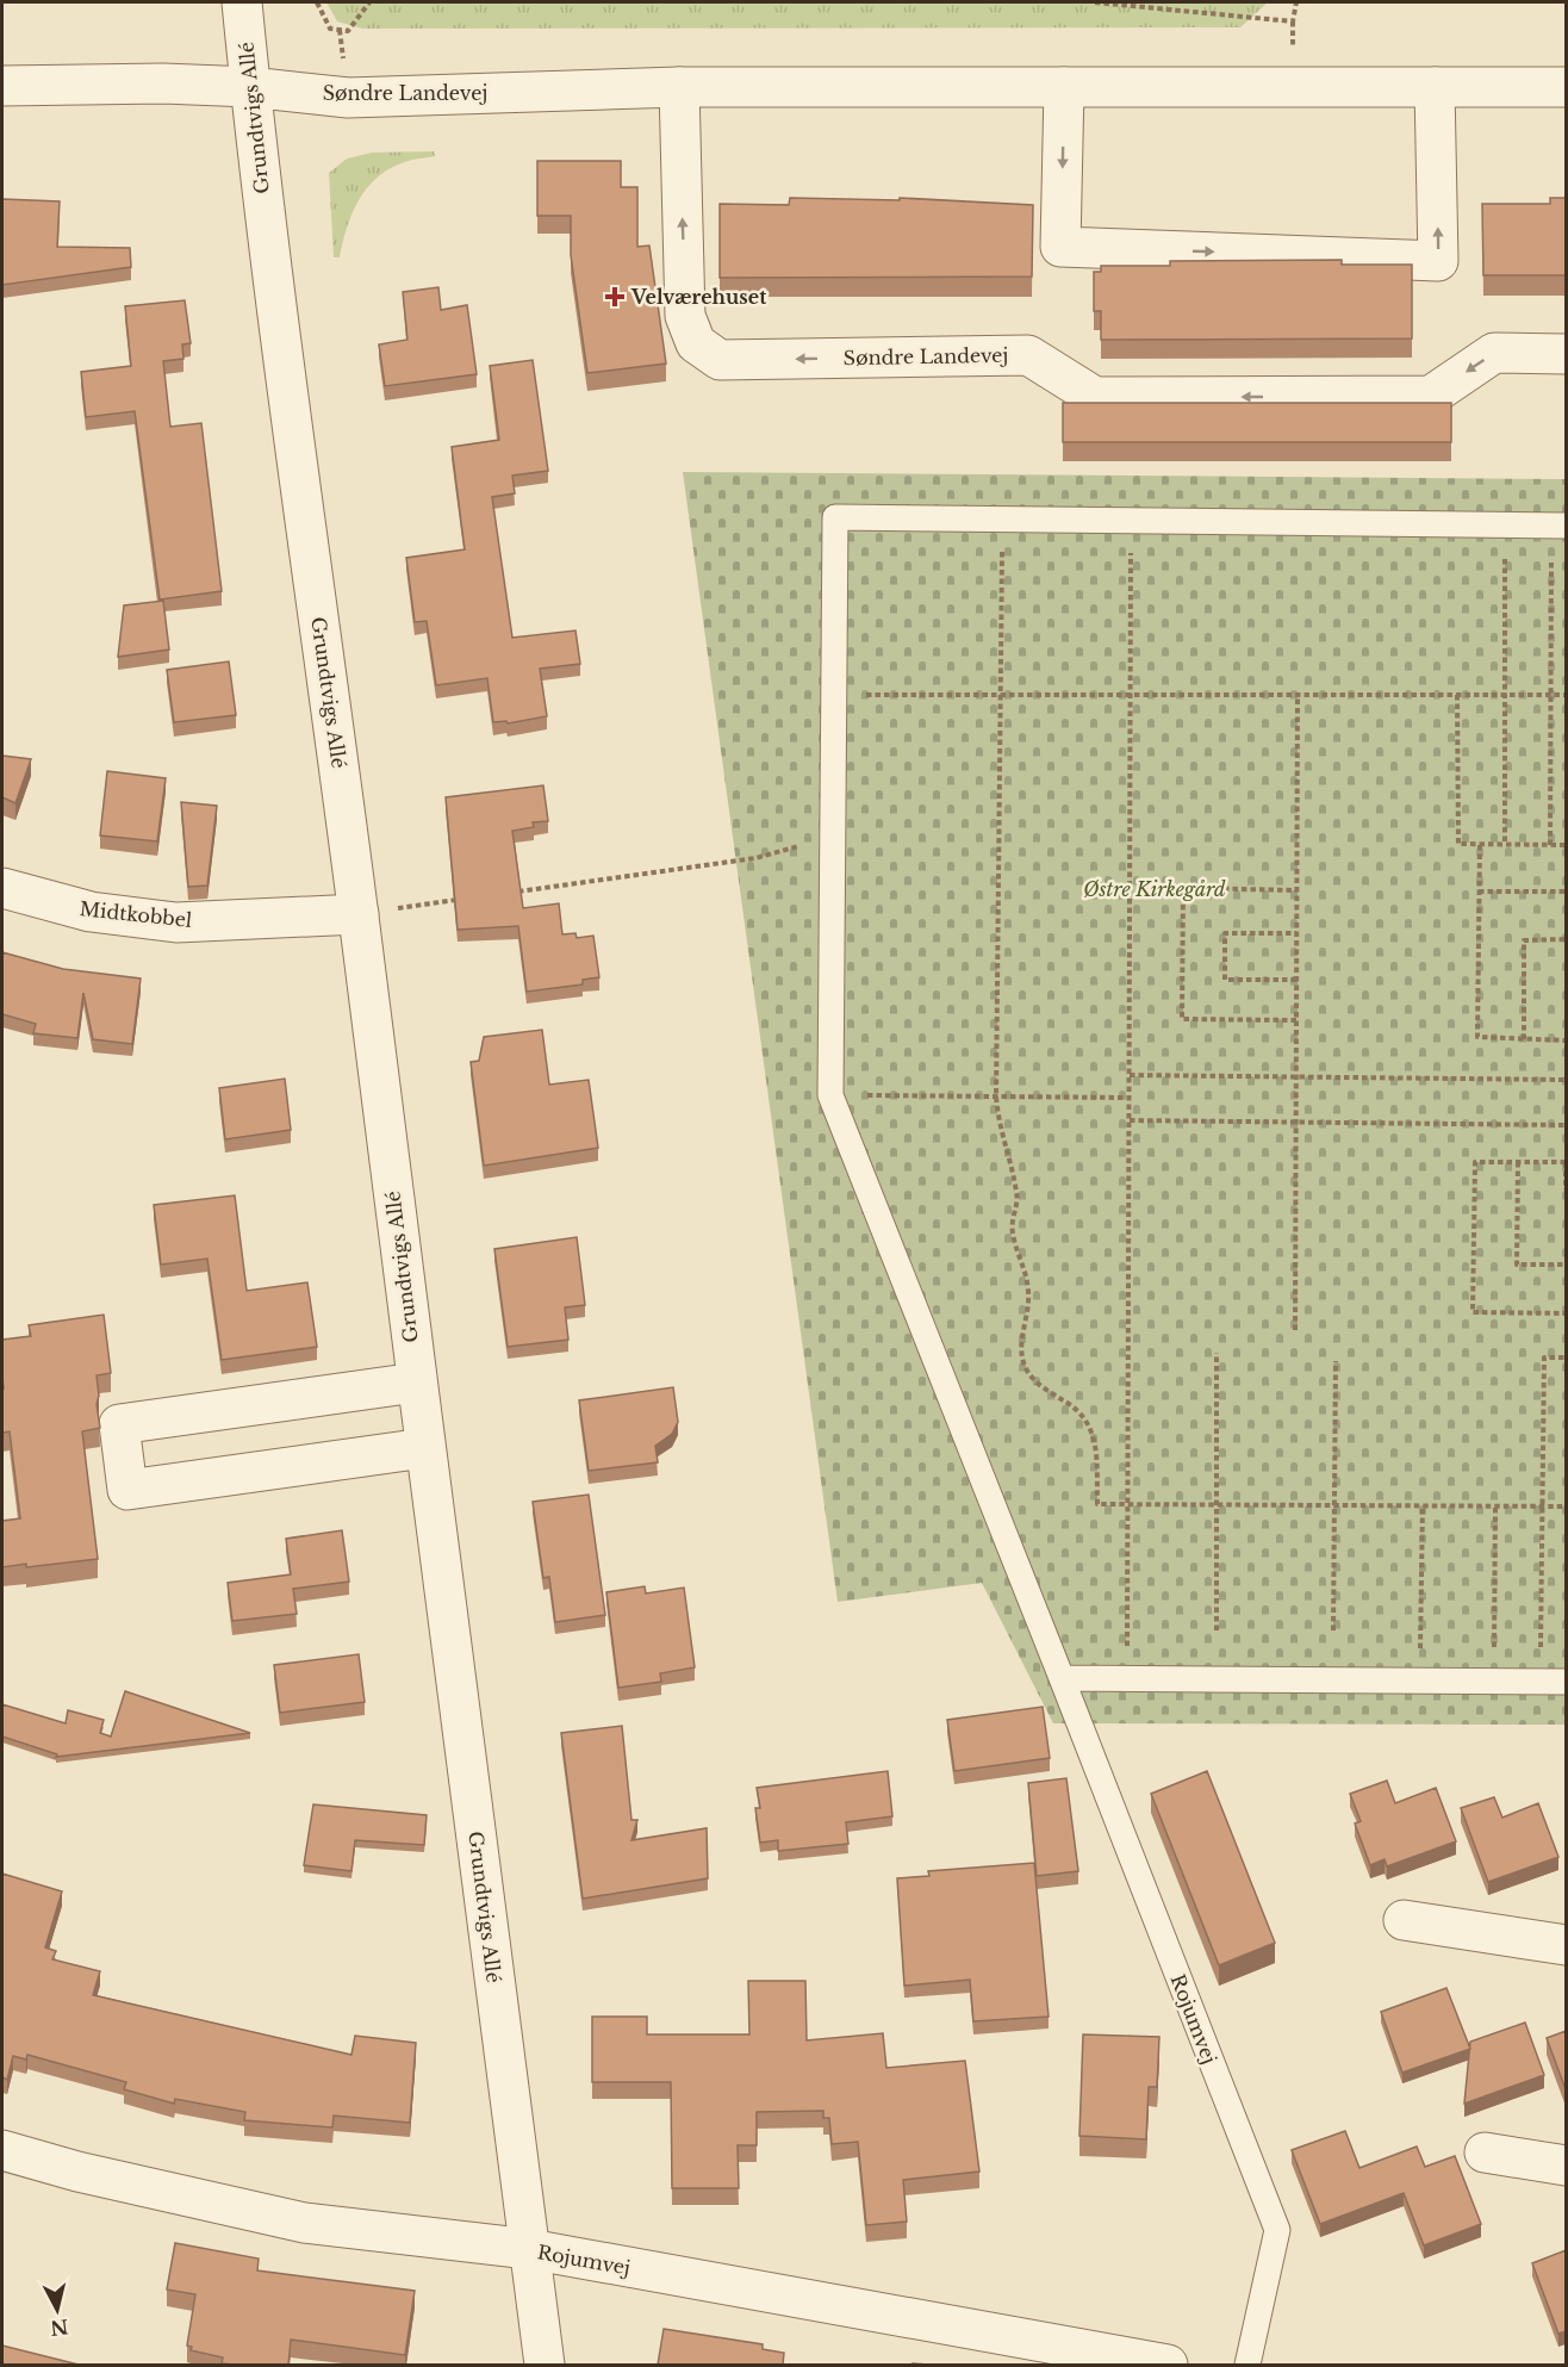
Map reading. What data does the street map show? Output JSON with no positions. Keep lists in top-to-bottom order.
{
  "streets": {
    "street": [
      "Søndre Landevej",
      "Grundtvigs Allé",
      "Midtkobbel",
      "Rojumvej"
    ]
  },
  "crossings": [
    ["Søndre Landevej", "Grundtvigs Allé"],
    ["Grundtvigs Allé", "Midtkobbel"],
    ["Grundtvigs Allé", "Rojumvej"]
  ],
  "parks": ["Østre Kirkegård"],
  "places": {
    "health": ["Velværehuset"]
  },
  "north": "bottom"
}
